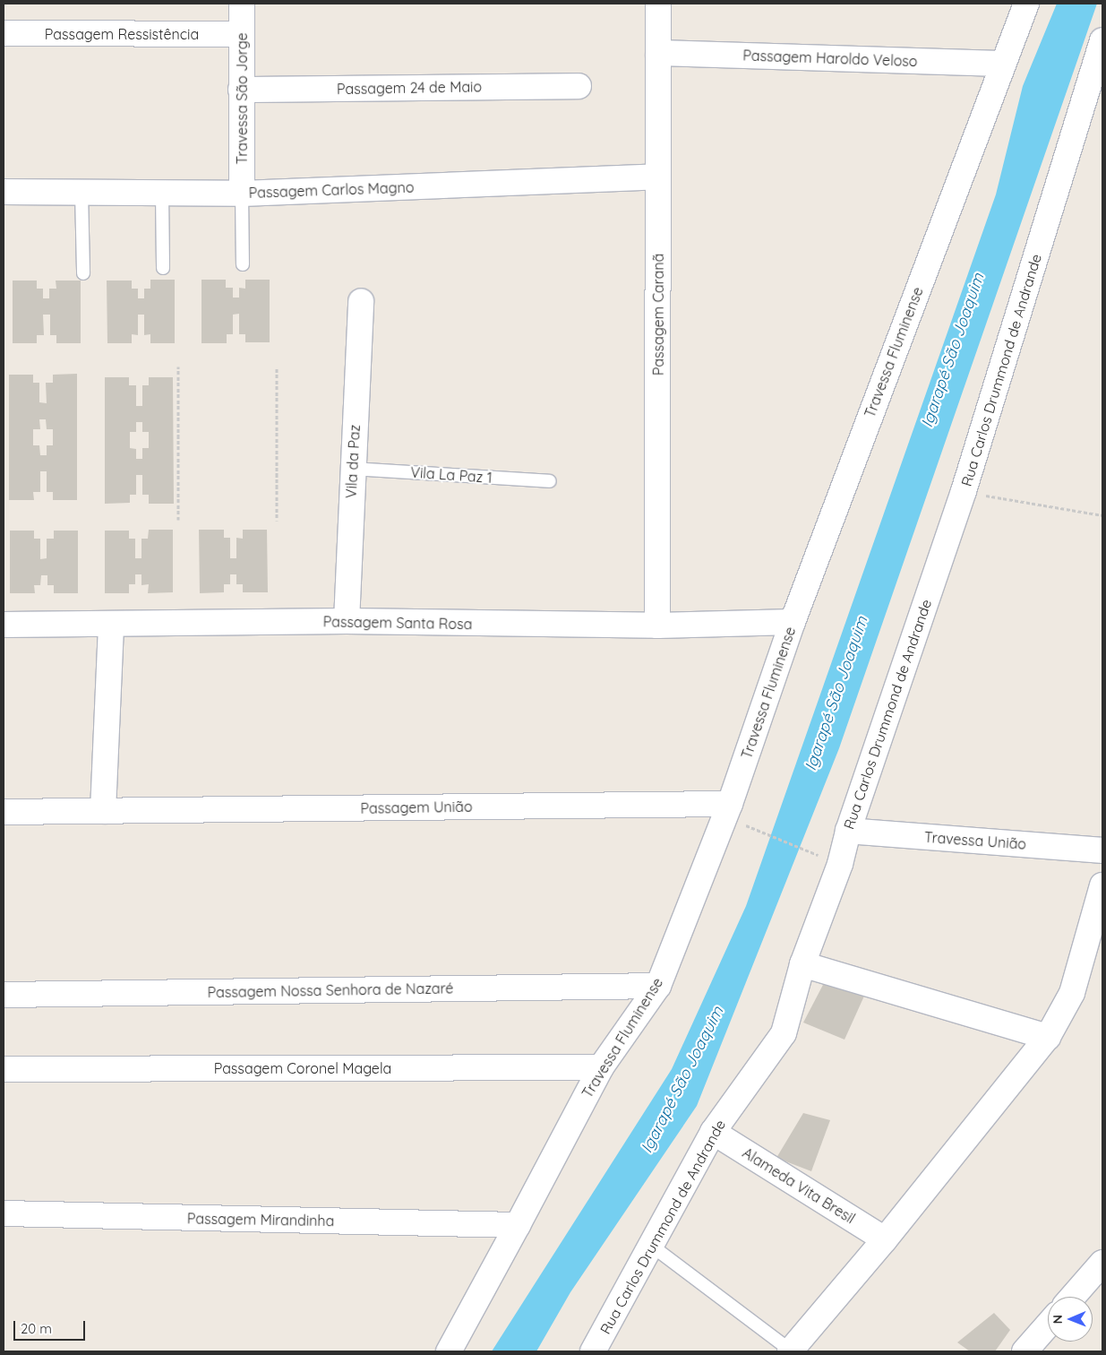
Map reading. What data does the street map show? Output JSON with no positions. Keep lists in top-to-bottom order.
{
  "streets": {
    "street": [
      "Passagem Ressistência",
      "Passagem Haroldo Veloso",
      "Passagem 24 de Maio",
      "Travessa São Jorge",
      "Passagem Carlos Magno",
      "Passagem Caranã",
      "Travessa Fluminense",
      "Rua Carlos Drummond de Andrande",
      "Vila da Paz",
      "Passagem Santa Rosa",
      "Passagem União",
      "Travessa União",
      "Passagem Nossa Senhora de Nazaré",
      "Passagem Coronel Magela",
      "Alameda Vita Bresil",
      "Passagem Mirandinha"
    ],
    "lane": ["Vila La Paz 1"]
  },
  "crossings": [
    ["Passagem Ressistência", "Travessa São Jorge"],
    ["Passagem Haroldo Veloso", "Passagem Caranã"],
    ["Passagem Haroldo Veloso", "Travessa Fluminense"],
    ["Passagem 24 de Maio", "Travessa São Jorge"],
    ["Travessa São Jorge", "Passagem Carlos Magno"],
    ["Passagem Carlos Magno", "Passagem Caranã"],
    ["Passagem Caranã", "Passagem Santa Rosa"],
    ["Travessa Fluminense", "Passagem Santa Rosa"],
    ["Travessa Fluminense", "Passagem União"],
    ["Travessa Fluminense", "Passagem Nossa Senhora de Nazaré"],
    ["Travessa Fluminense", "Passagem Coronel Magela"],
    ["Travessa Fluminense", "Passagem Mirandinha"],
    ["Rua Carlos Drummond de Andrande", "Travessa União"],
    ["Rua Carlos Drummond de Andrande", "Alameda Vita Bresil"],
    ["Vila da Paz", "Vila La Paz 1"],
    ["Vila da Paz", "Passagem Santa Rosa"]
  ],
  "water": ["Igarapé São Joaquim"],
  "scale_bar": "20 m",
  "north": "left"
}
